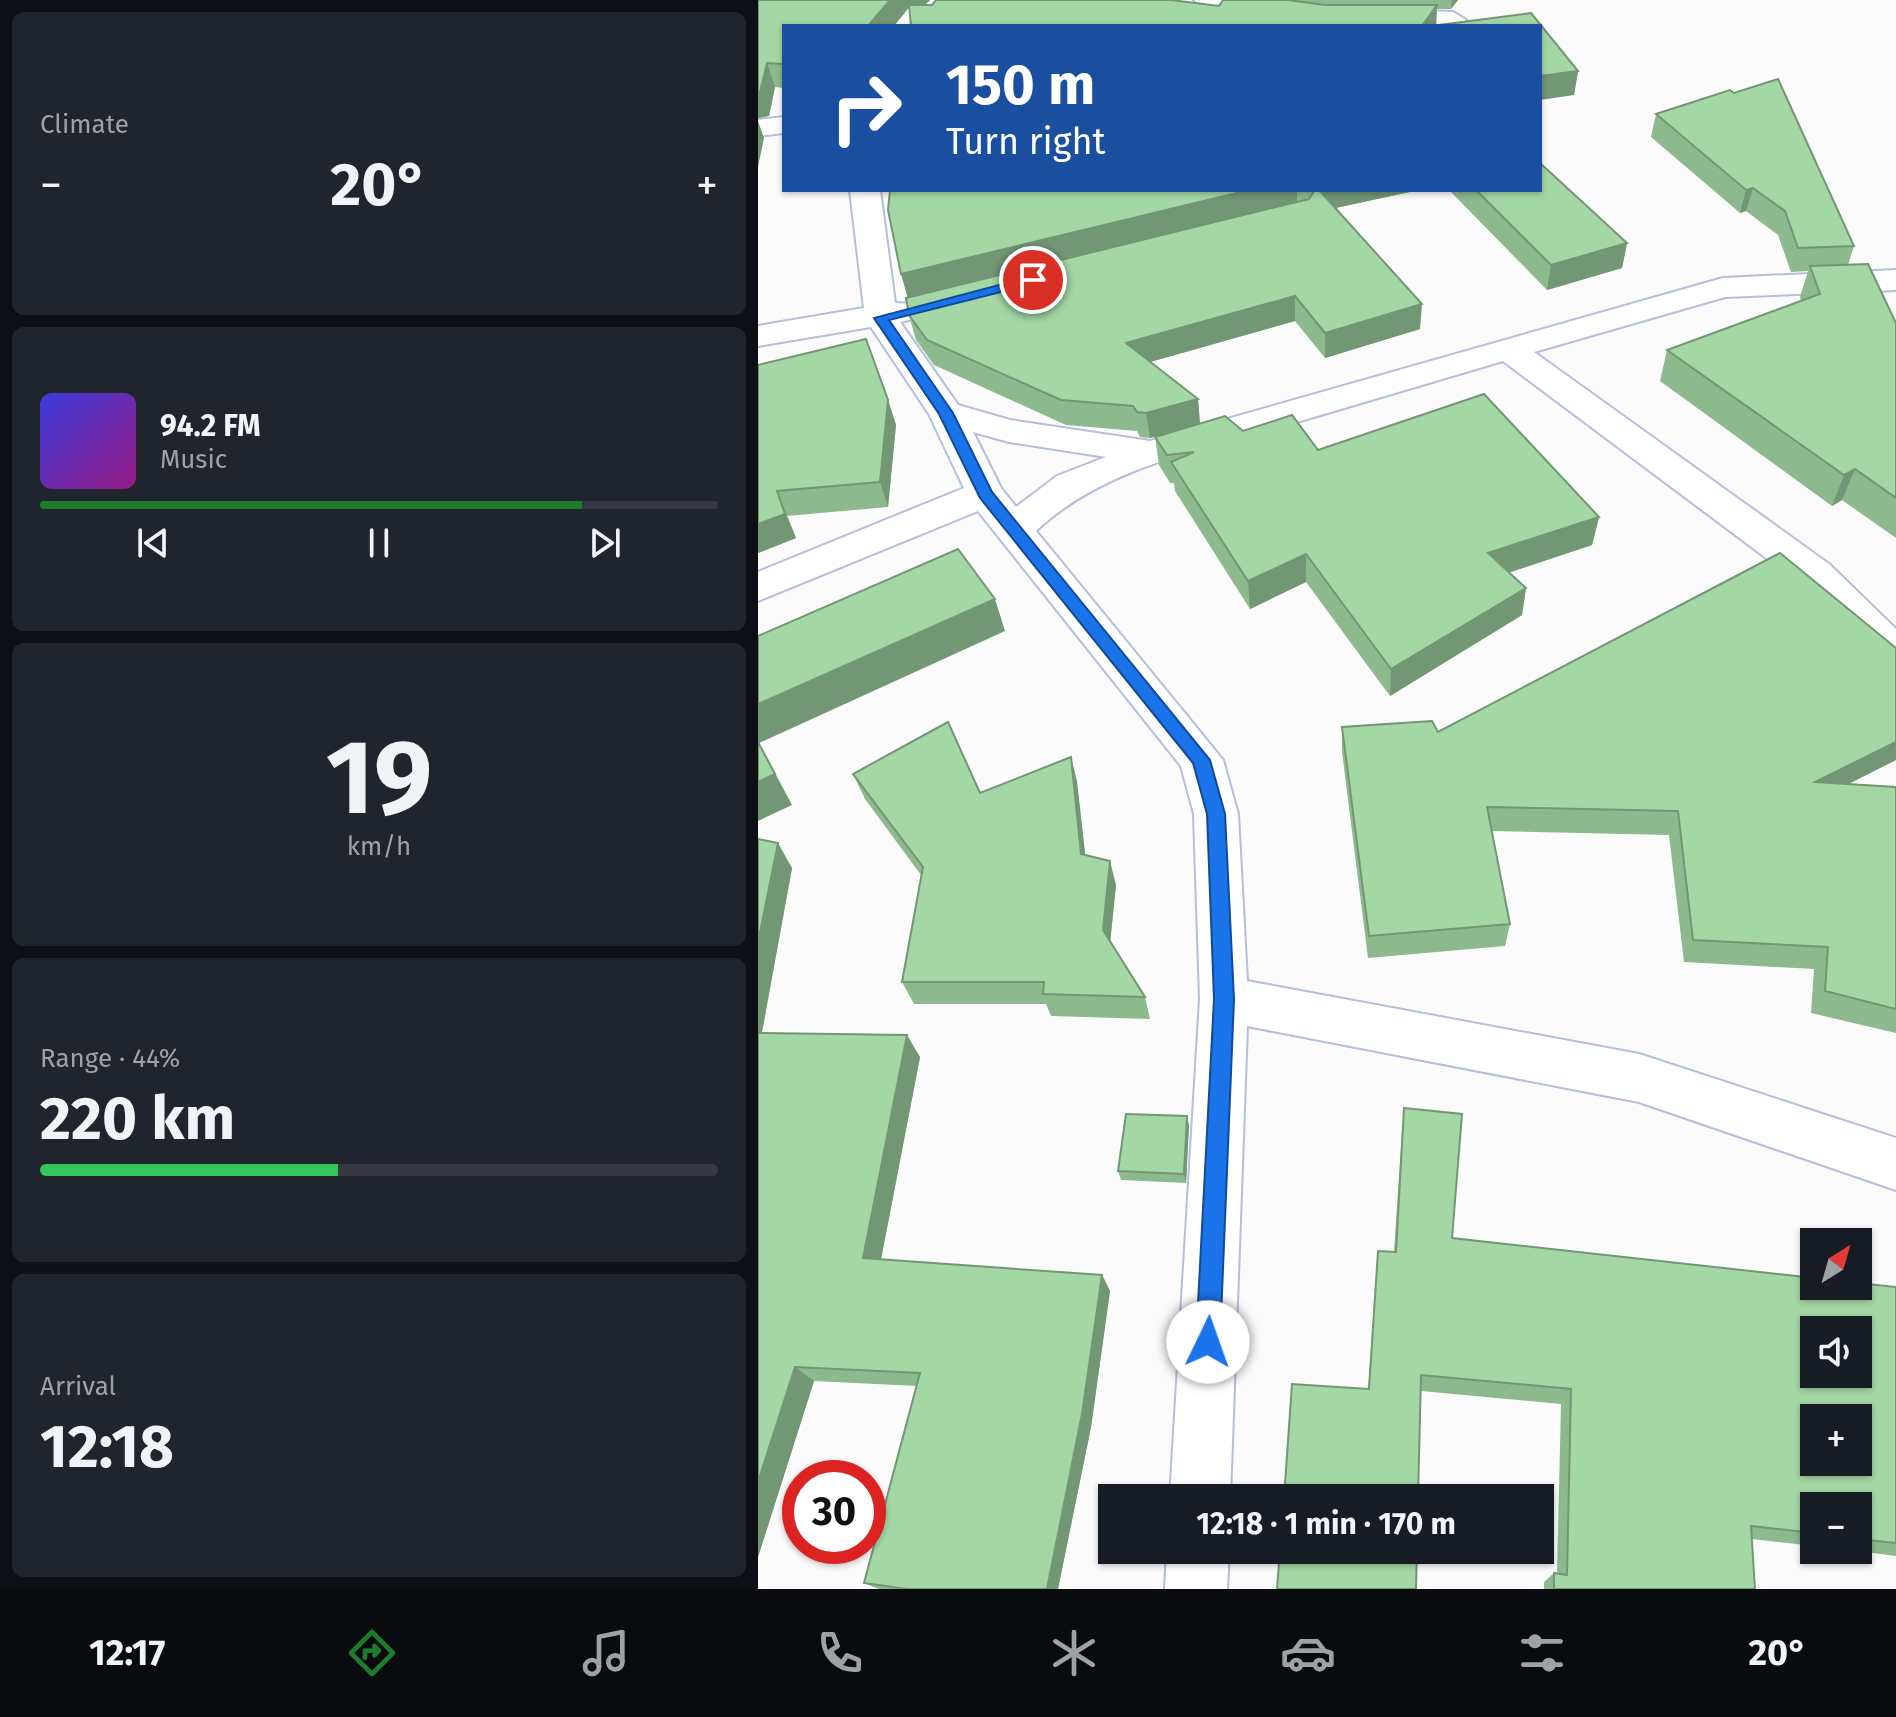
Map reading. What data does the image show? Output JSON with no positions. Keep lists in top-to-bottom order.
{
  "north": "top right",
  "page": {
    "tile": [
      "Climate",
      ["19", "km/h"],
      ["Range · 44%", "220 km"],
      ["Arrival", "12:18"]
    ],
    "turn": ["150 m", "Turn right"],
    "heat": ["−", "20°", "+"],
    "song": ["94.2 FM", "Music"],
    "map_buttons": ["+", "−"],
    "limit": "30",
    "trip": "12:18 · 1 min · 170 m",
    "tabs": ["12:17", "20°"]
  }
}
